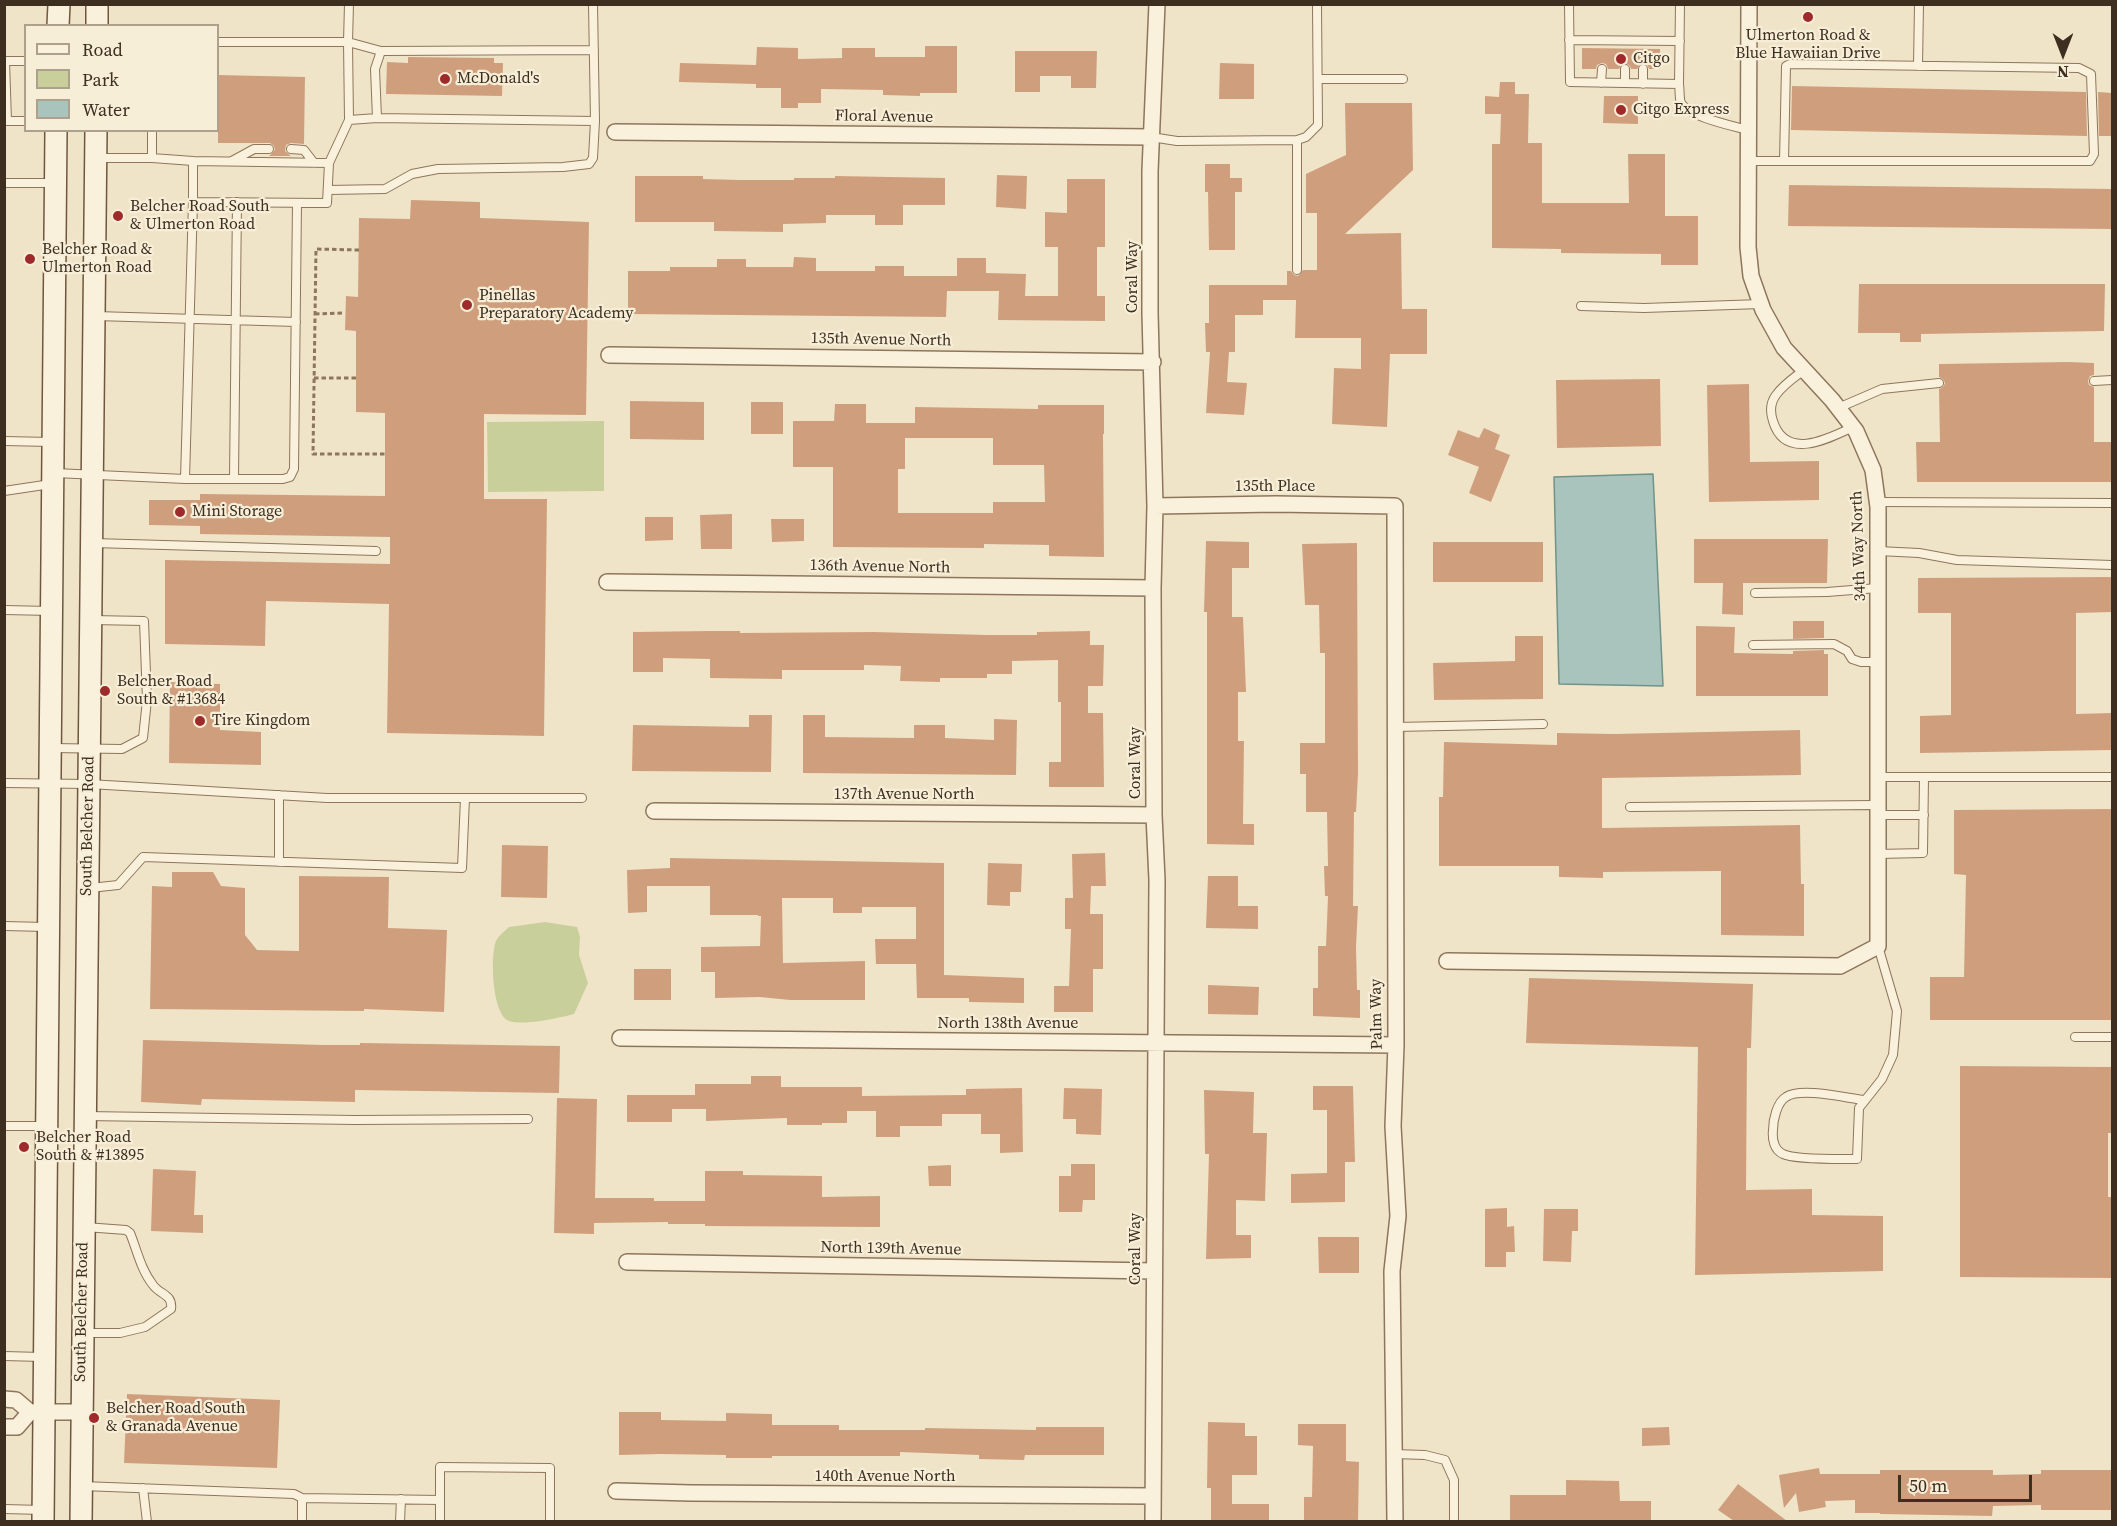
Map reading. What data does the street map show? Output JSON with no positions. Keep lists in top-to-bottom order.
{
  "streets": {
    "main road": ["South Belcher Road"],
    "street": [
      "Floral Avenue",
      "Coral Way",
      "135th Avenue North",
      "135th Place",
      "34th Way North",
      "136th Avenue North",
      "137th Avenue North",
      "Palm Way",
      "North 138th Avenue",
      "North 139th Avenue",
      "140th Avenue North"
    ]
  },
  "crossings": [
    ["Floral Avenue", "Coral Way"],
    ["Coral Way", "135th Avenue North"],
    ["Coral Way", "135th Place"],
    ["Coral Way", "136th Avenue North"],
    ["Coral Way", "137th Avenue North"],
    ["Coral Way", "North 138th Avenue"],
    ["Coral Way", "North 139th Avenue"],
    ["Coral Way", "140th Avenue North"],
    ["135th Place", "Palm Way"],
    ["Palm Way", "North 138th Avenue"]
  ],
  "places": [
    "Ulmerton Road & Blue Hawaiian Drive",
    "Citgo",
    "McDonald's",
    "Citgo Express",
    "Belcher Road South & Ulmerton Road",
    "Belcher Road & Ulmerton Road",
    "Pinellas Preparatory Academy",
    "Mini Storage",
    "Belcher Road South & #13684",
    "Tire Kingdom",
    "Belcher Road South & #13895",
    "Belcher Road South & Granada Avenue"
  ],
  "legend": ["Road", "Park", "Water"],
  "scale_bar": "50 m",
  "north": "bottom"
}
